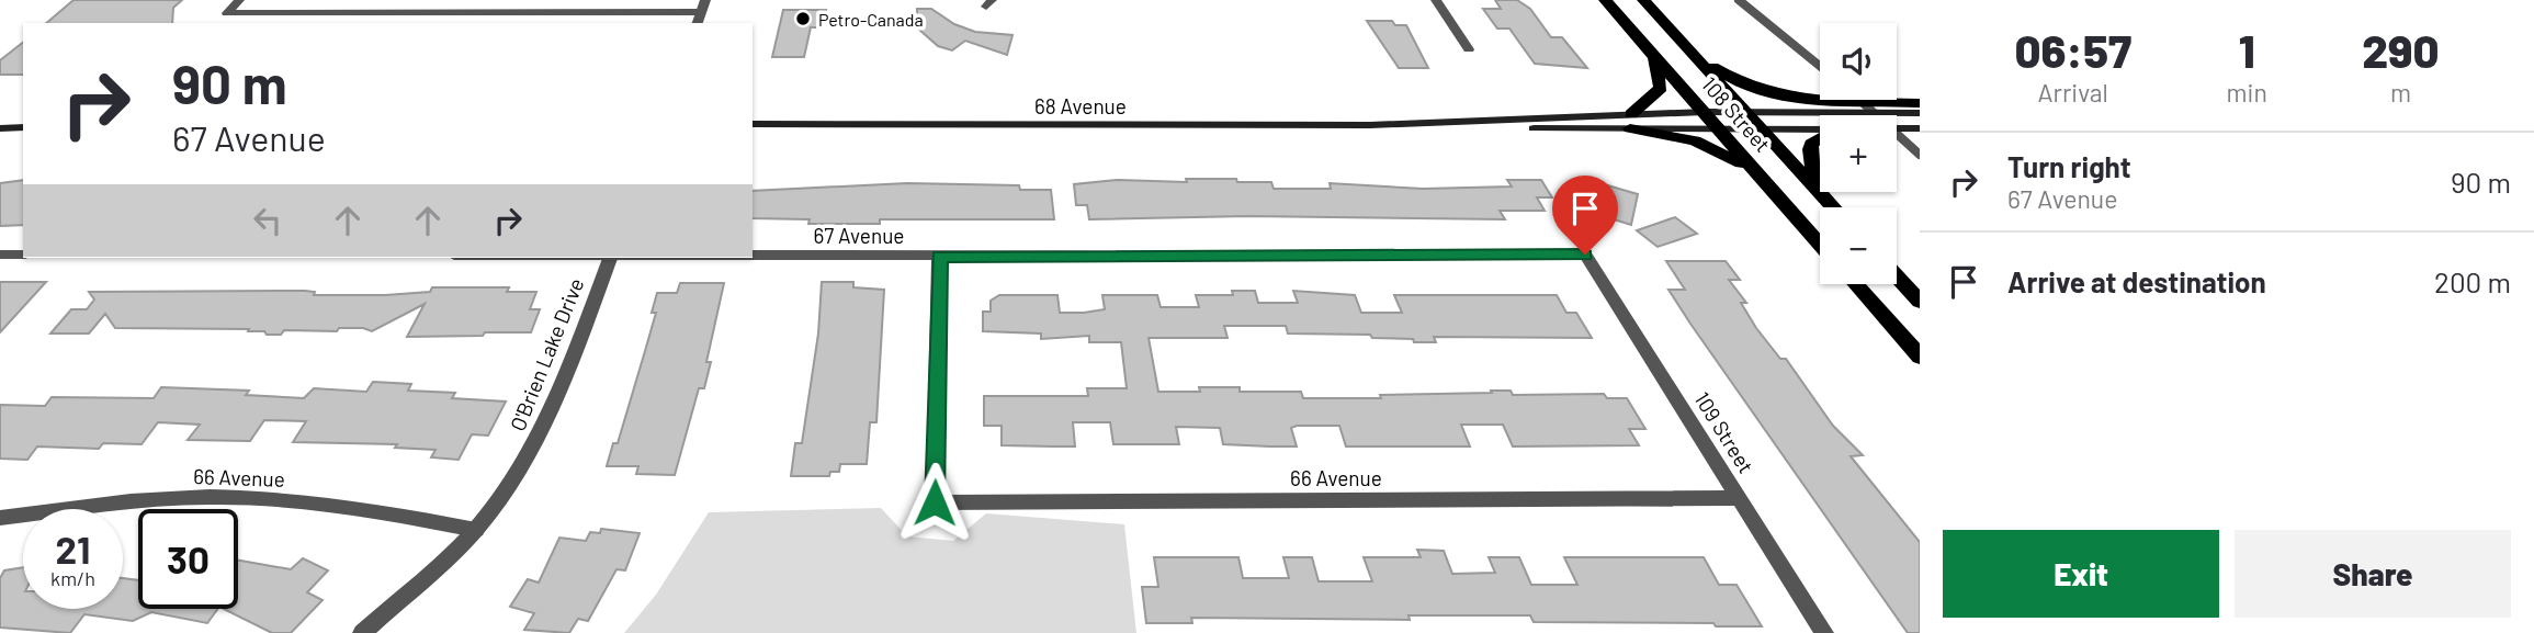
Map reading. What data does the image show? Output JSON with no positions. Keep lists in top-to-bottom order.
{
  "streets": {
    "main road": ["68 Avenue", "108 Street"],
    "street": [
      "67 Avenue",
      "O'Brien Lake Drive",
      "109 Street",
      "66 Avenue"
    ]
  },
  "crossings": [
    ["68 Avenue", "108 Street"],
    ["67 Avenue", "109 Street"],
    ["67 Avenue", "66 Avenue"],
    ["O'Brien Lake Drive", "66 Avenue"],
    ["109 Street", "66 Avenue"]
  ],
  "places": ["Petro-Canada"],
  "page": {
    "eta": [
      "06:57",
      "Arrival",
      "1",
      "min",
      "290",
      "m"
    ],
    "map_buttons": ["+", "−"],
    "turn": ["90 m", "67 Avenue"],
    "list": [
      {
        "name": "Turn right",
        "note": "67 Avenue",
        "value": "90 m"
      },
      {
        "name": "Arrive at destination",
        "value": "200 m"
      }
    ],
    "speed": "21 km/h",
    "limit": "30",
    "buttons": ["Exit", "Share"]
  }
}
